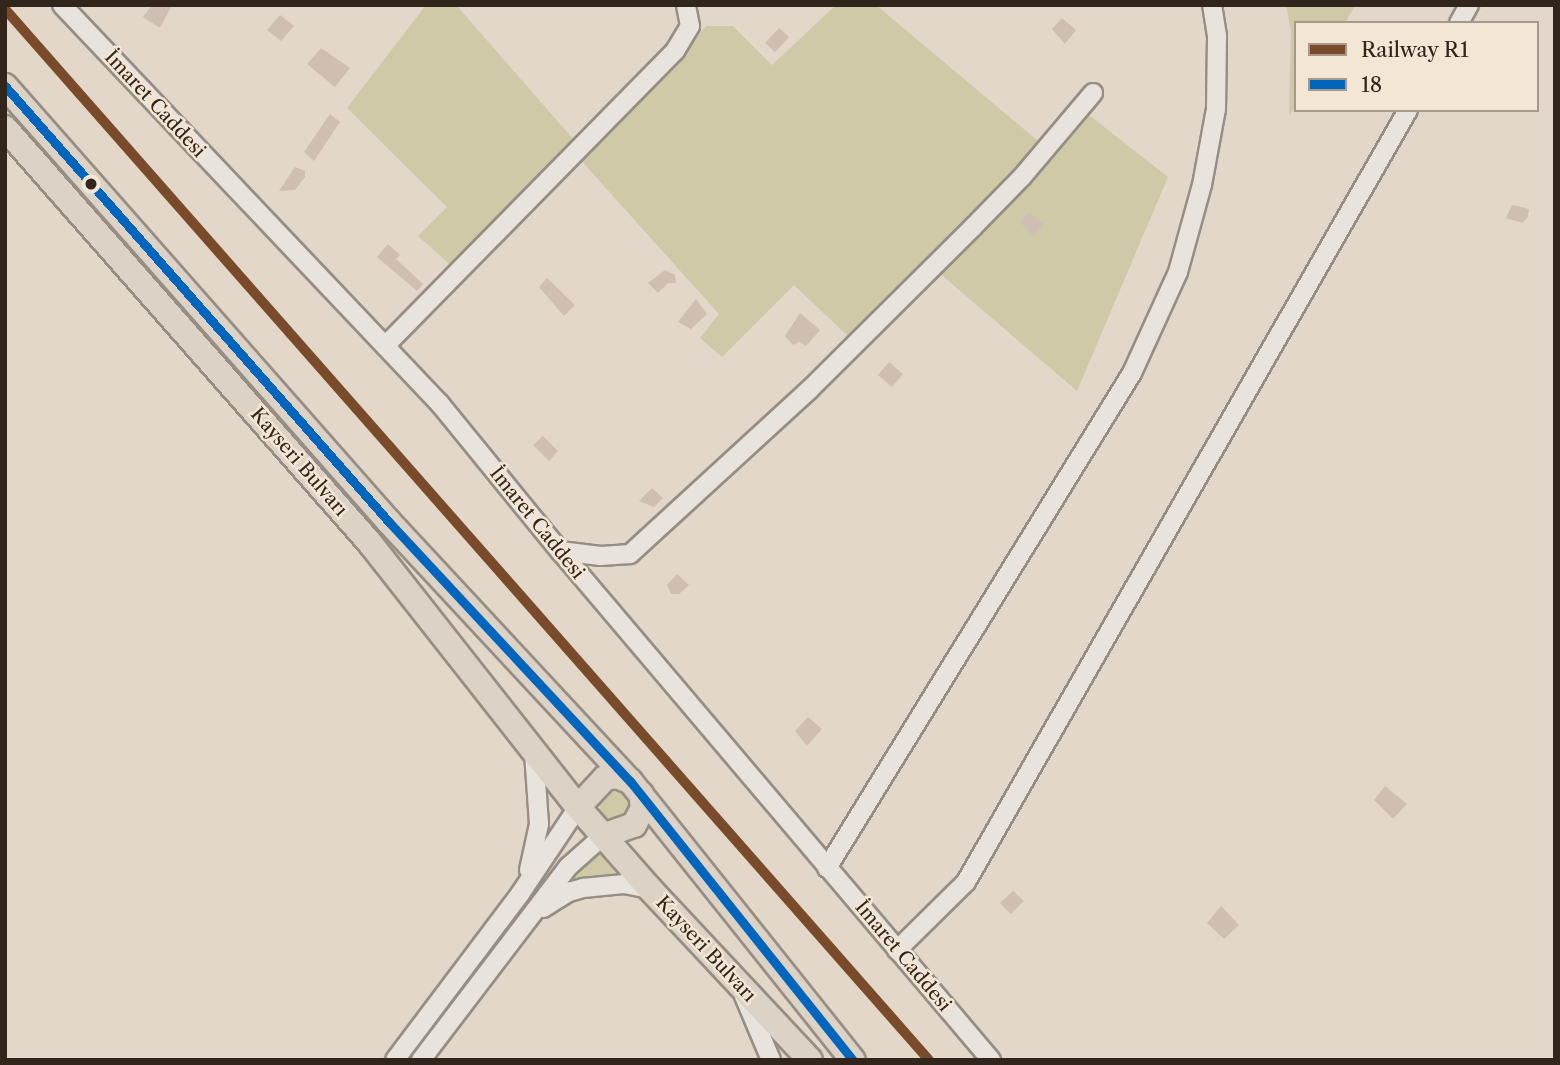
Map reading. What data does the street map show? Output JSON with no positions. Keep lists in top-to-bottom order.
{
  "streets": {
    "highway": ["Kayseri Bulvarı"],
    "street": ["İmaret Caddesi"]
  },
  "lines": ["rail line R1", "transit line 18"],
  "legend": ["Railway R1", "18"]
}
